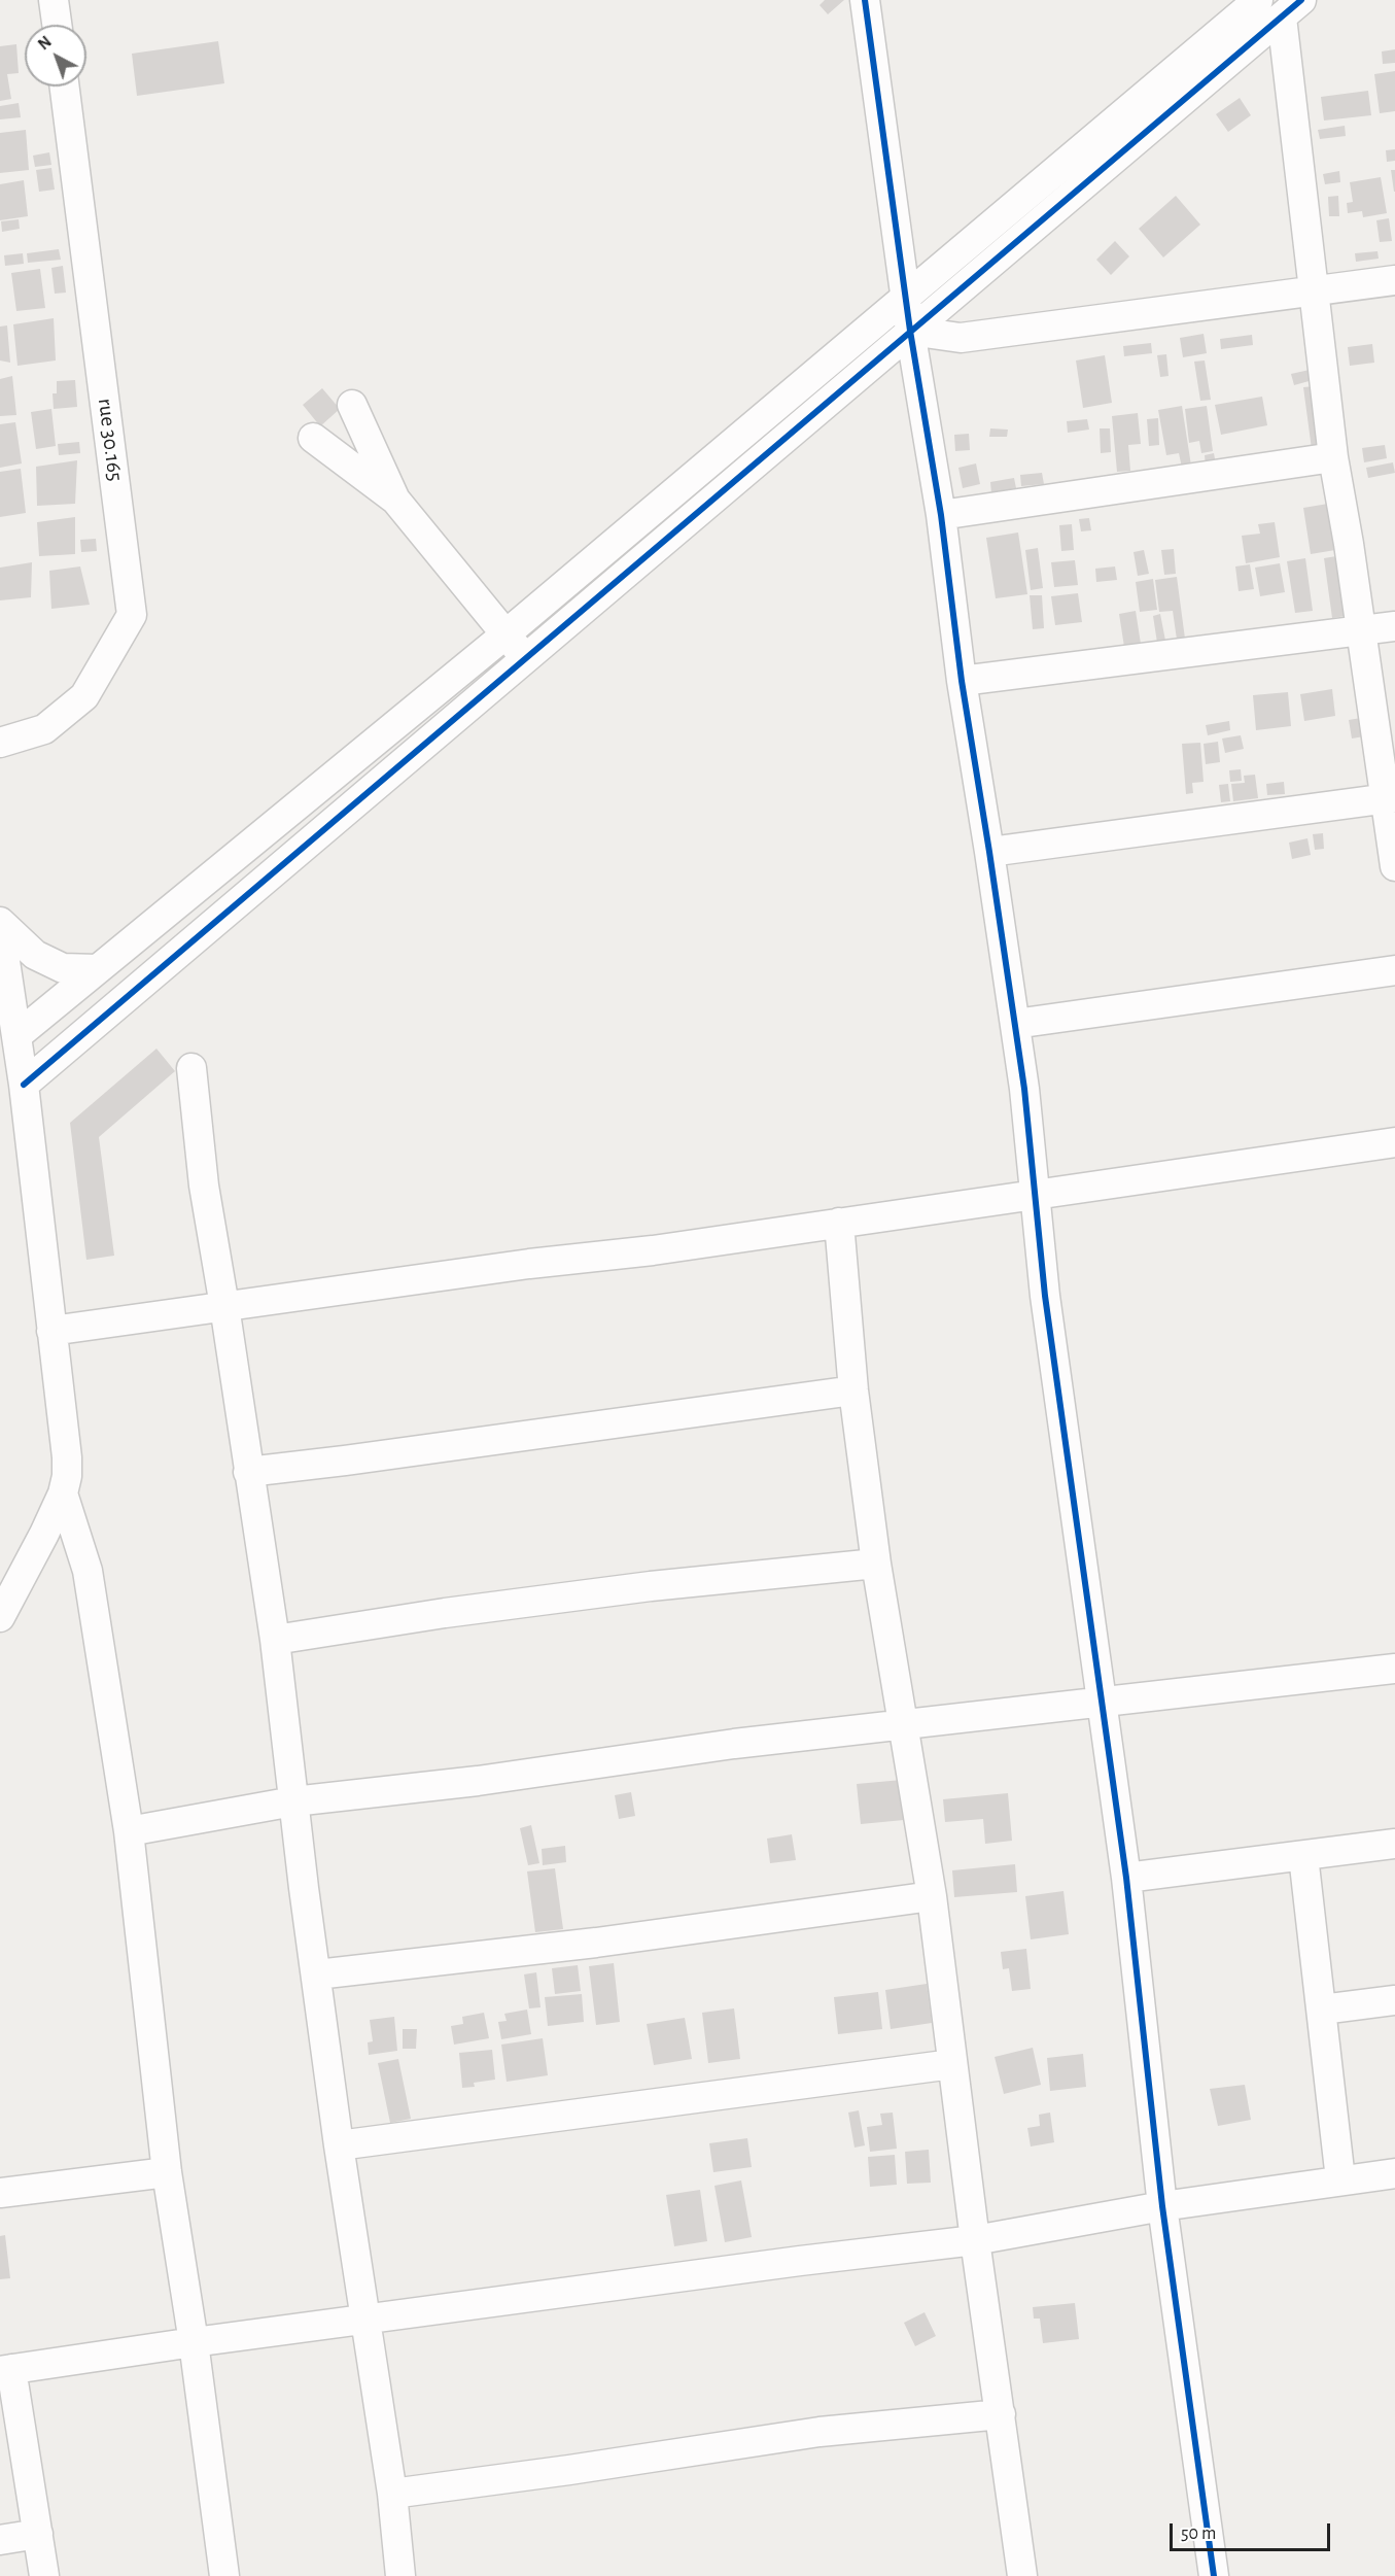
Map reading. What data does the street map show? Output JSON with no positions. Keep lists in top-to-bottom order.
{
  "streets": {
    "street": ["rue 30.165"]
  },
  "scale_bar": "50 m",
  "north": "top left"
}
